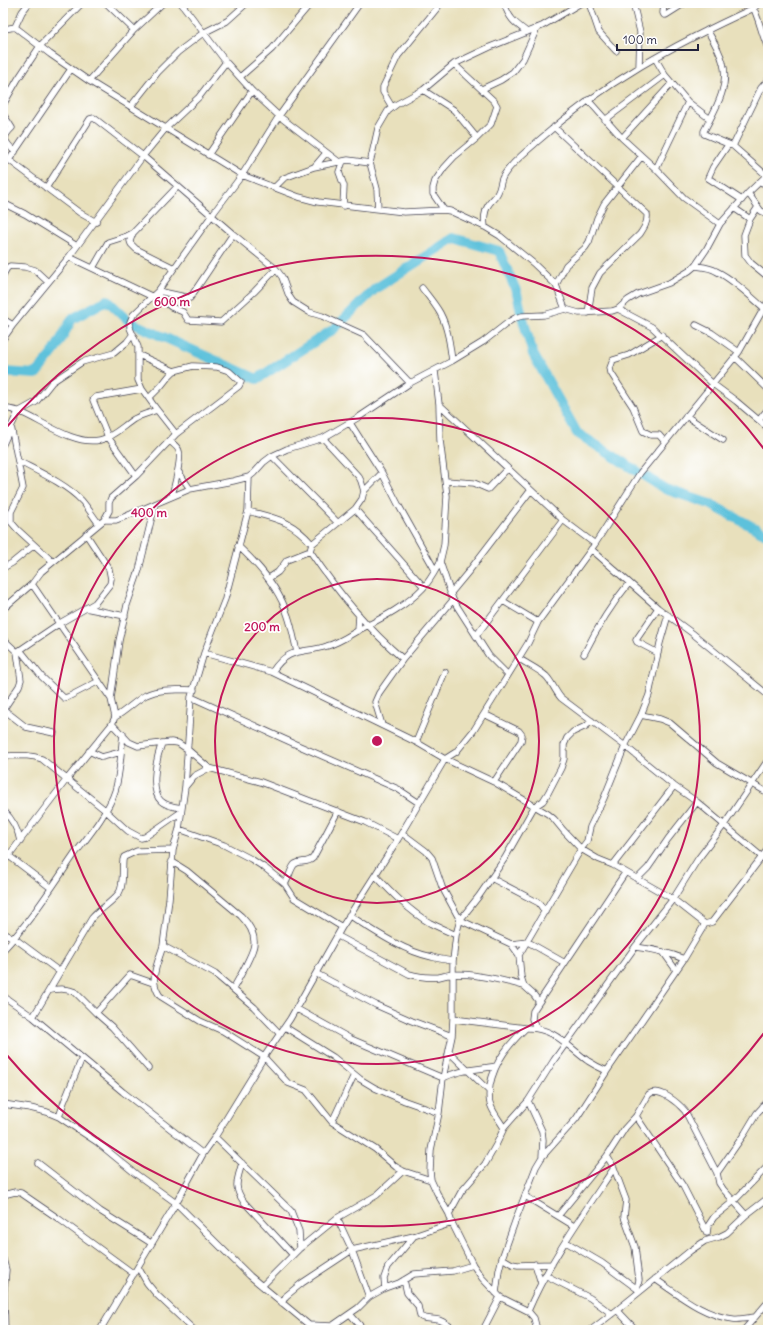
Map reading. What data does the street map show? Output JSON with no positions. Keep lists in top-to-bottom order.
{
  "scale_bar": "100 m",
  "rings": ["600 m", "400 m", "200 m"]
}
